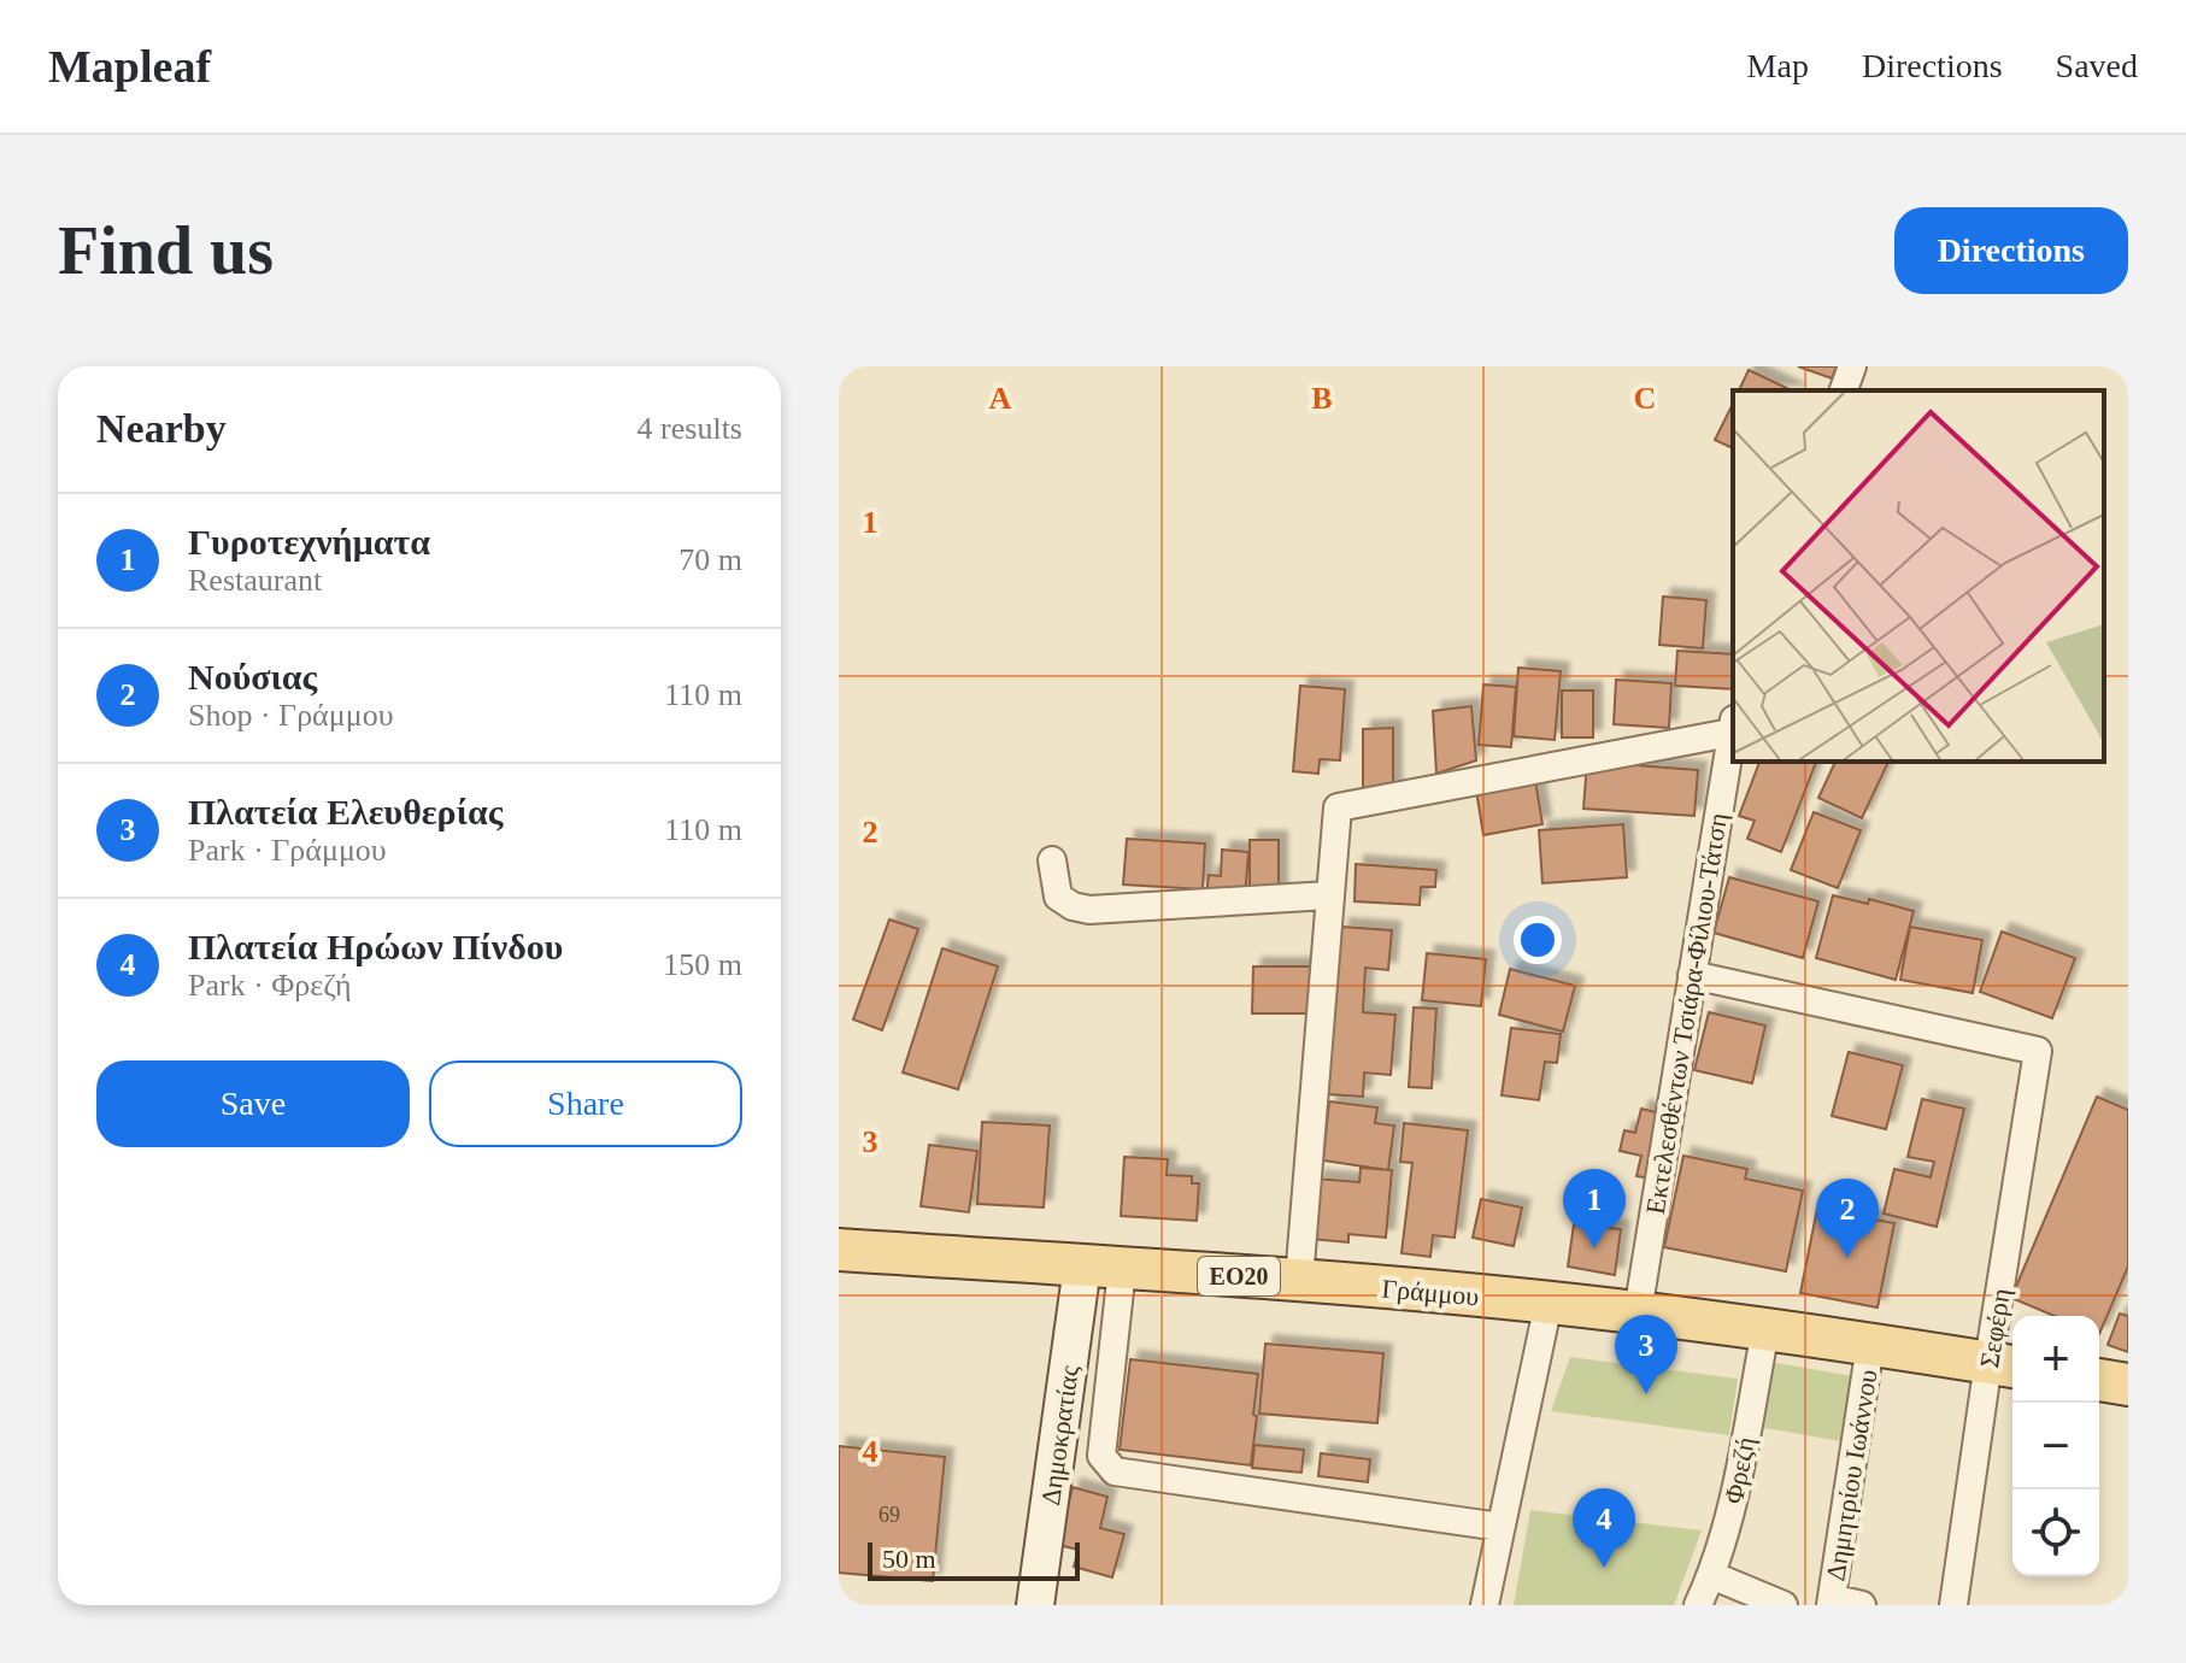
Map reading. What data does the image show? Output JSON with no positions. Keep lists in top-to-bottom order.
{
  "streets": {
    "main road": ["ΕΟ20", "Γράμμου"],
    "street": [
      "Εκτελεσθέντων Τσιάρα-Φίλιου-Τάτση",
      "Σεφέρη",
      "Δημοκρατίας",
      "Φρεζή",
      "Δημητρίου Ιωάννου"
    ]
  },
  "crossings": [
    ["Εκτελεσθέντων Τσιάρα-Φίλιου-Τάτση", "Γράμμου"],
    ["Εκτελεσθέντων Τσιάρα-Φίλιου-Τάτση", "Σεφέρη"],
    ["Γράμμου", "Σεφέρη"],
    ["Γράμμου", "Δημοκρατίας"],
    ["Γράμμου", "Φρεζή"],
    ["Γράμμου", "Δημητρίου Ιωάννου"]
  ],
  "house_numbers": ["69"],
  "scale_bar": "50 m",
  "page": {
    "header": "Mapleaf",
    "nav": ["Map", "Directions", "Saved"],
    "buttons": [
      "Directions",
      ["Save", "Share"]
    ],
    "title": "Find us",
    "heading": ["Nearby", "4 results"],
    "list": [
      {
        "mark": "1",
        "name": "Γυροτεχνήματα",
        "note": "Restaurant",
        "value": "70 m"
      },
      {
        "mark": "2",
        "name": "Νούσιας",
        "note": "Shop · Γράμμου",
        "value": "110 m"
      },
      {
        "mark": "3",
        "name": "Πλατεία Ελευθερίας",
        "note": "Park · Γράμμου",
        "value": "110 m"
      },
      {
        "mark": "4",
        "name": "Πλατεία Ηρώων Πίνδου",
        "note": "Park · Φρεζή",
        "value": "150 m"
      }
    ],
    "pins": [
      "1",
      "2",
      "3",
      "4"
    ],
    "map_buttons": ["+", "−"],
    "scale": "50 m"
  },
  "grid": {
    "columns": ["A", "B", "C"],
    "rows": [
      "1",
      "2",
      "3",
      "4"
    ]
  }
}
